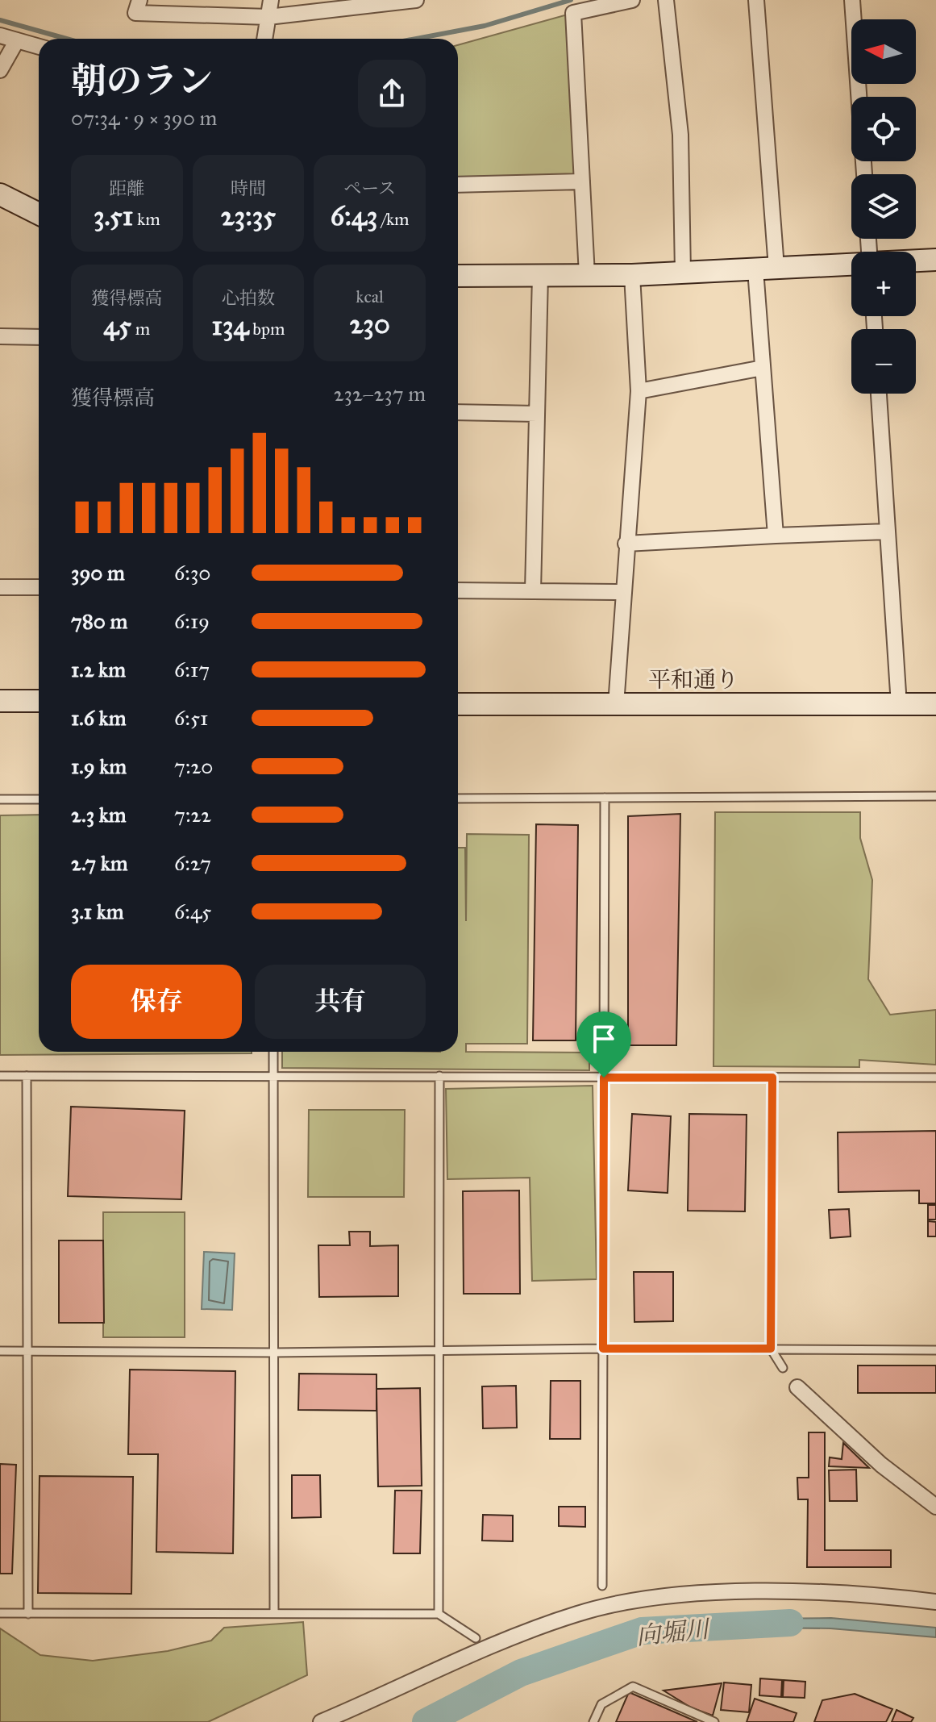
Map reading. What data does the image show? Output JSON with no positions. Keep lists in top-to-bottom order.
{
  "streets": {
    "street": ["平和通り"]
  },
  "water": ["向堀川"],
  "north": "left",
  "page": {
    "map_buttons": ["+", "−"],
    "heading": ["朝のラン", "07:34 · 9 × 390 m"],
    "stats": [
      ["距離", "3.51 km"],
      ["時間", "23:35"],
      ["ペース", "6:43 /km"],
      ["獲得標高", "45 m"],
      ["心拍数", "134 bpm"],
      ["kcal", "230"]
    ],
    "chart": ["獲得標高", "232–237 m"],
    "list": [
      {
        "name": "390 m",
        "note": "6:30"
      },
      {
        "name": "780 m",
        "note": "6:19"
      },
      {
        "name": "1.2 km",
        "note": "6:17"
      },
      {
        "name": "1.6 km",
        "note": "6:51"
      },
      {
        "name": "1.9 km",
        "note": "7:20"
      },
      {
        "name": "2.3 km",
        "note": "7:22"
      },
      {
        "name": "2.7 km",
        "note": "6:27"
      },
      {
        "name": "3.1 km",
        "note": "6:45"
      }
    ],
    "buttons": ["保存", "共有"]
  }
}
